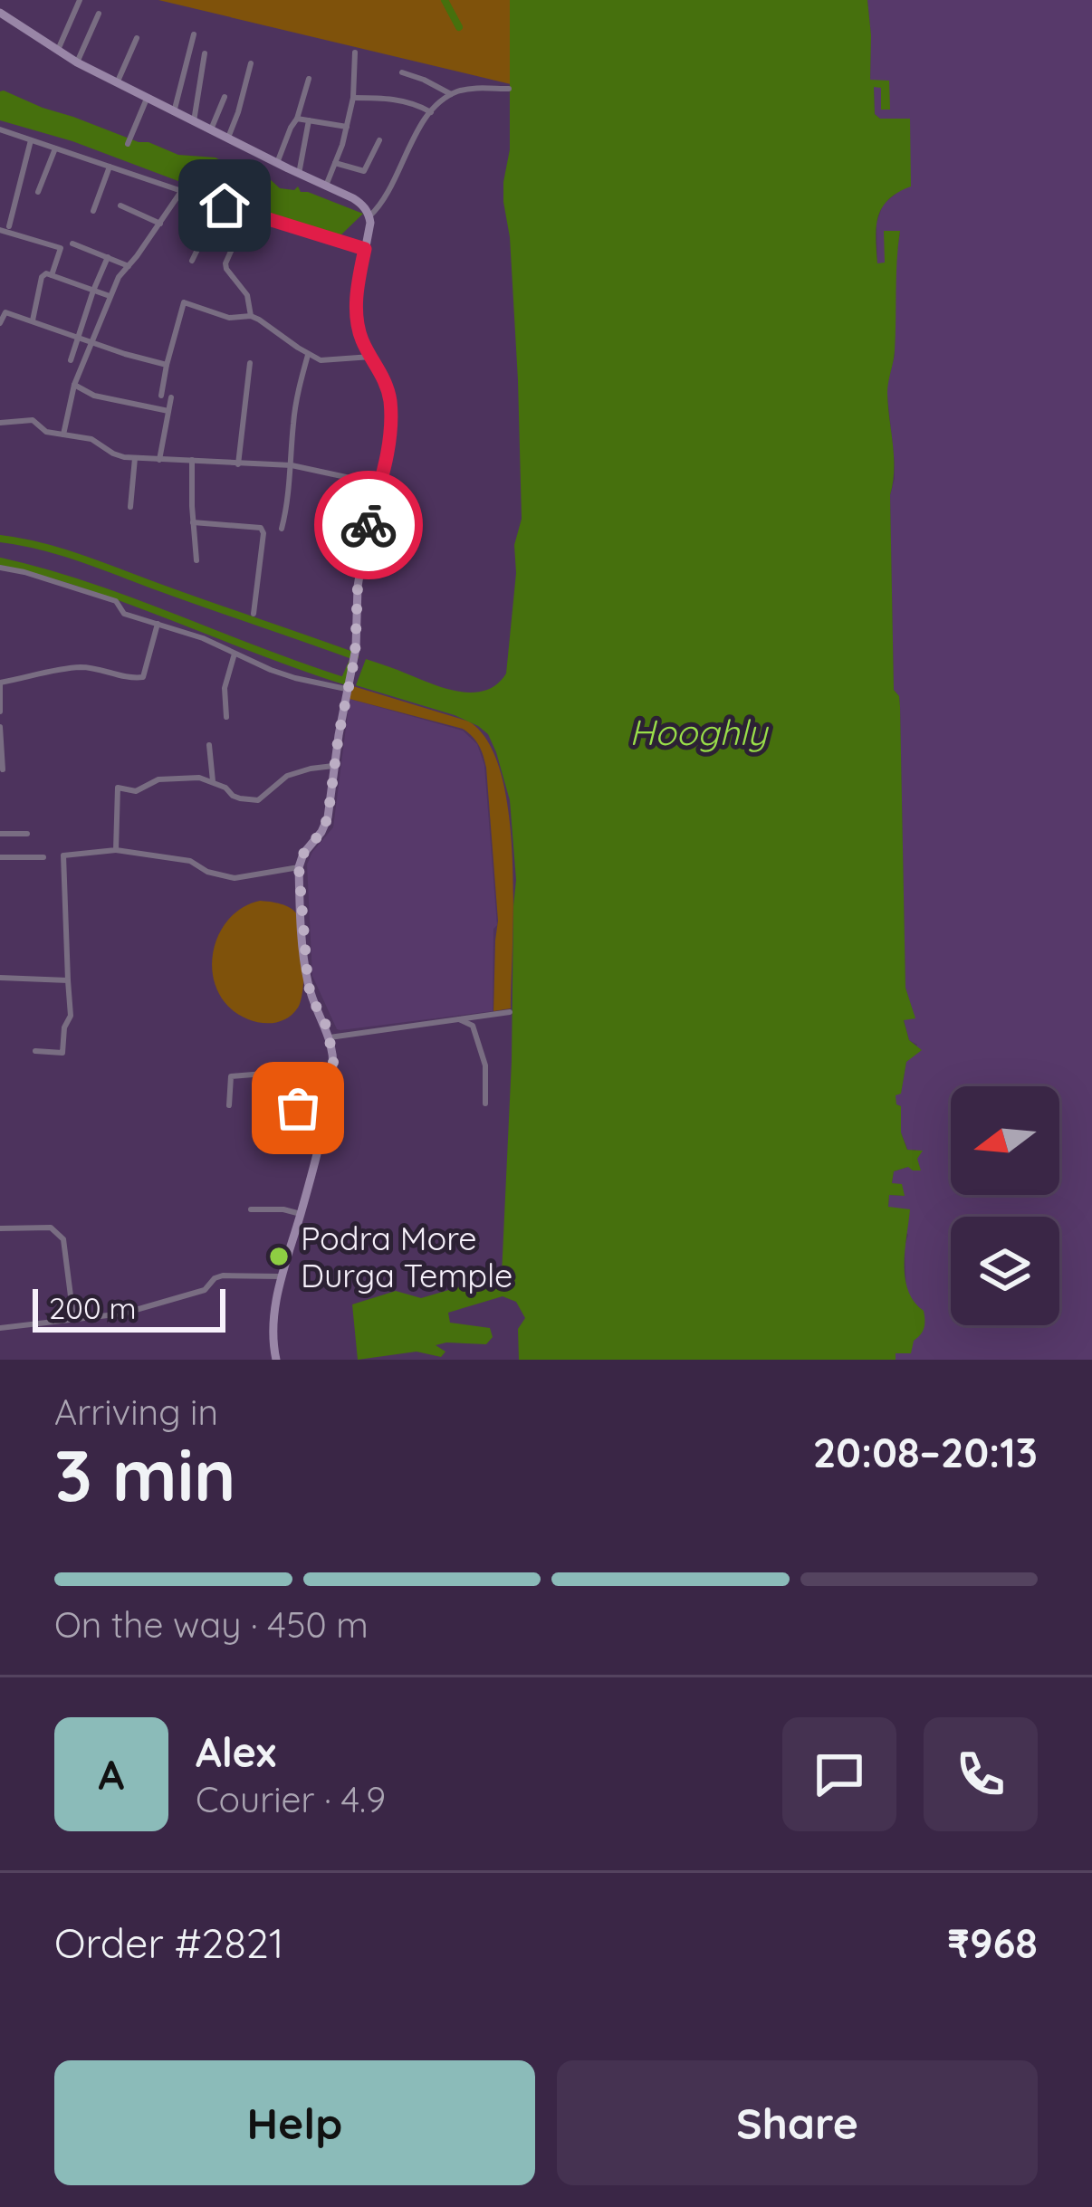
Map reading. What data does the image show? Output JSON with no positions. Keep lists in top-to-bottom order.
{
  "water": ["Hooghly"],
  "places": ["Podra More Durga Temple"],
  "scale_bar": "200 m",
  "north": "left",
  "page": {
    "scale": "200 m",
    "heading": ["3 min", "Arriving in", "20:08–20:13"],
    "panel": [
      "Alex",
      "Courier · 4.9",
      "Order #2821",
      "₹968"
    ],
    "bar": "On the way · 450 m",
    "round": "A",
    "buttons": ["Help", "Share"]
  }
}
